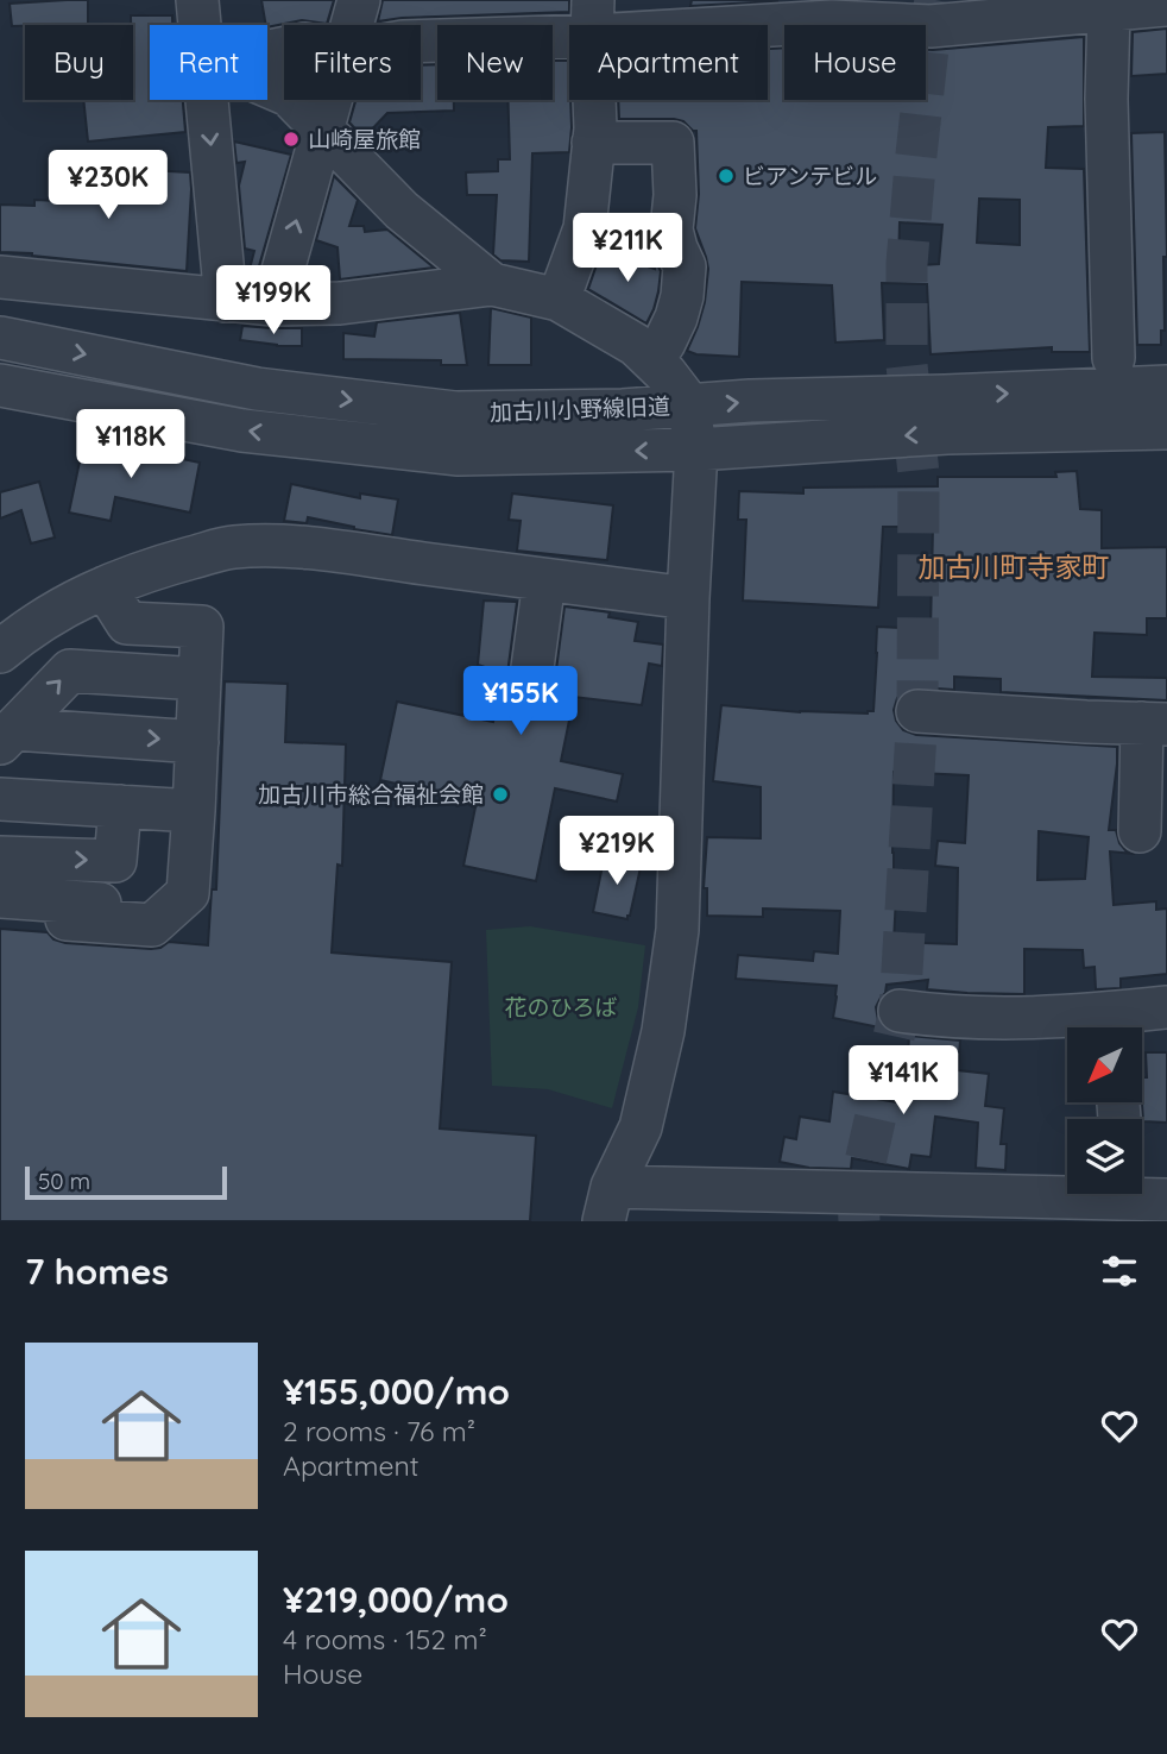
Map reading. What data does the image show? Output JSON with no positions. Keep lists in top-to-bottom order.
{
  "streets": {
    "street": ["加古川小野線旧道"]
  },
  "districts": ["加古川町寺家町"],
  "parks": ["花のひろば"],
  "places": ["山崎屋旅館", "ビアンテビル", "加古川市総合福祉会館"],
  "scale_bar": "50 m",
  "north": "bottom left",
  "page": {
    "chip": [
      "Buy",
      "Rent",
      "Filters",
      "New",
      "Apartment",
      "House"
    ],
    "price": [
      "¥230K",
      "¥211K",
      "¥199K",
      "¥118K",
      "¥155K",
      "¥219K",
      "¥141K"
    ],
    "scale": "50 m",
    "heading": "7 homes",
    "list": [
      {
        "name": "¥155,000/mo",
        "note": "2 rooms · 76 m² · Apartment"
      },
      {
        "name": "¥219,000/mo",
        "note": "4 rooms · 152 m² · House"
      }
    ]
  }
}
